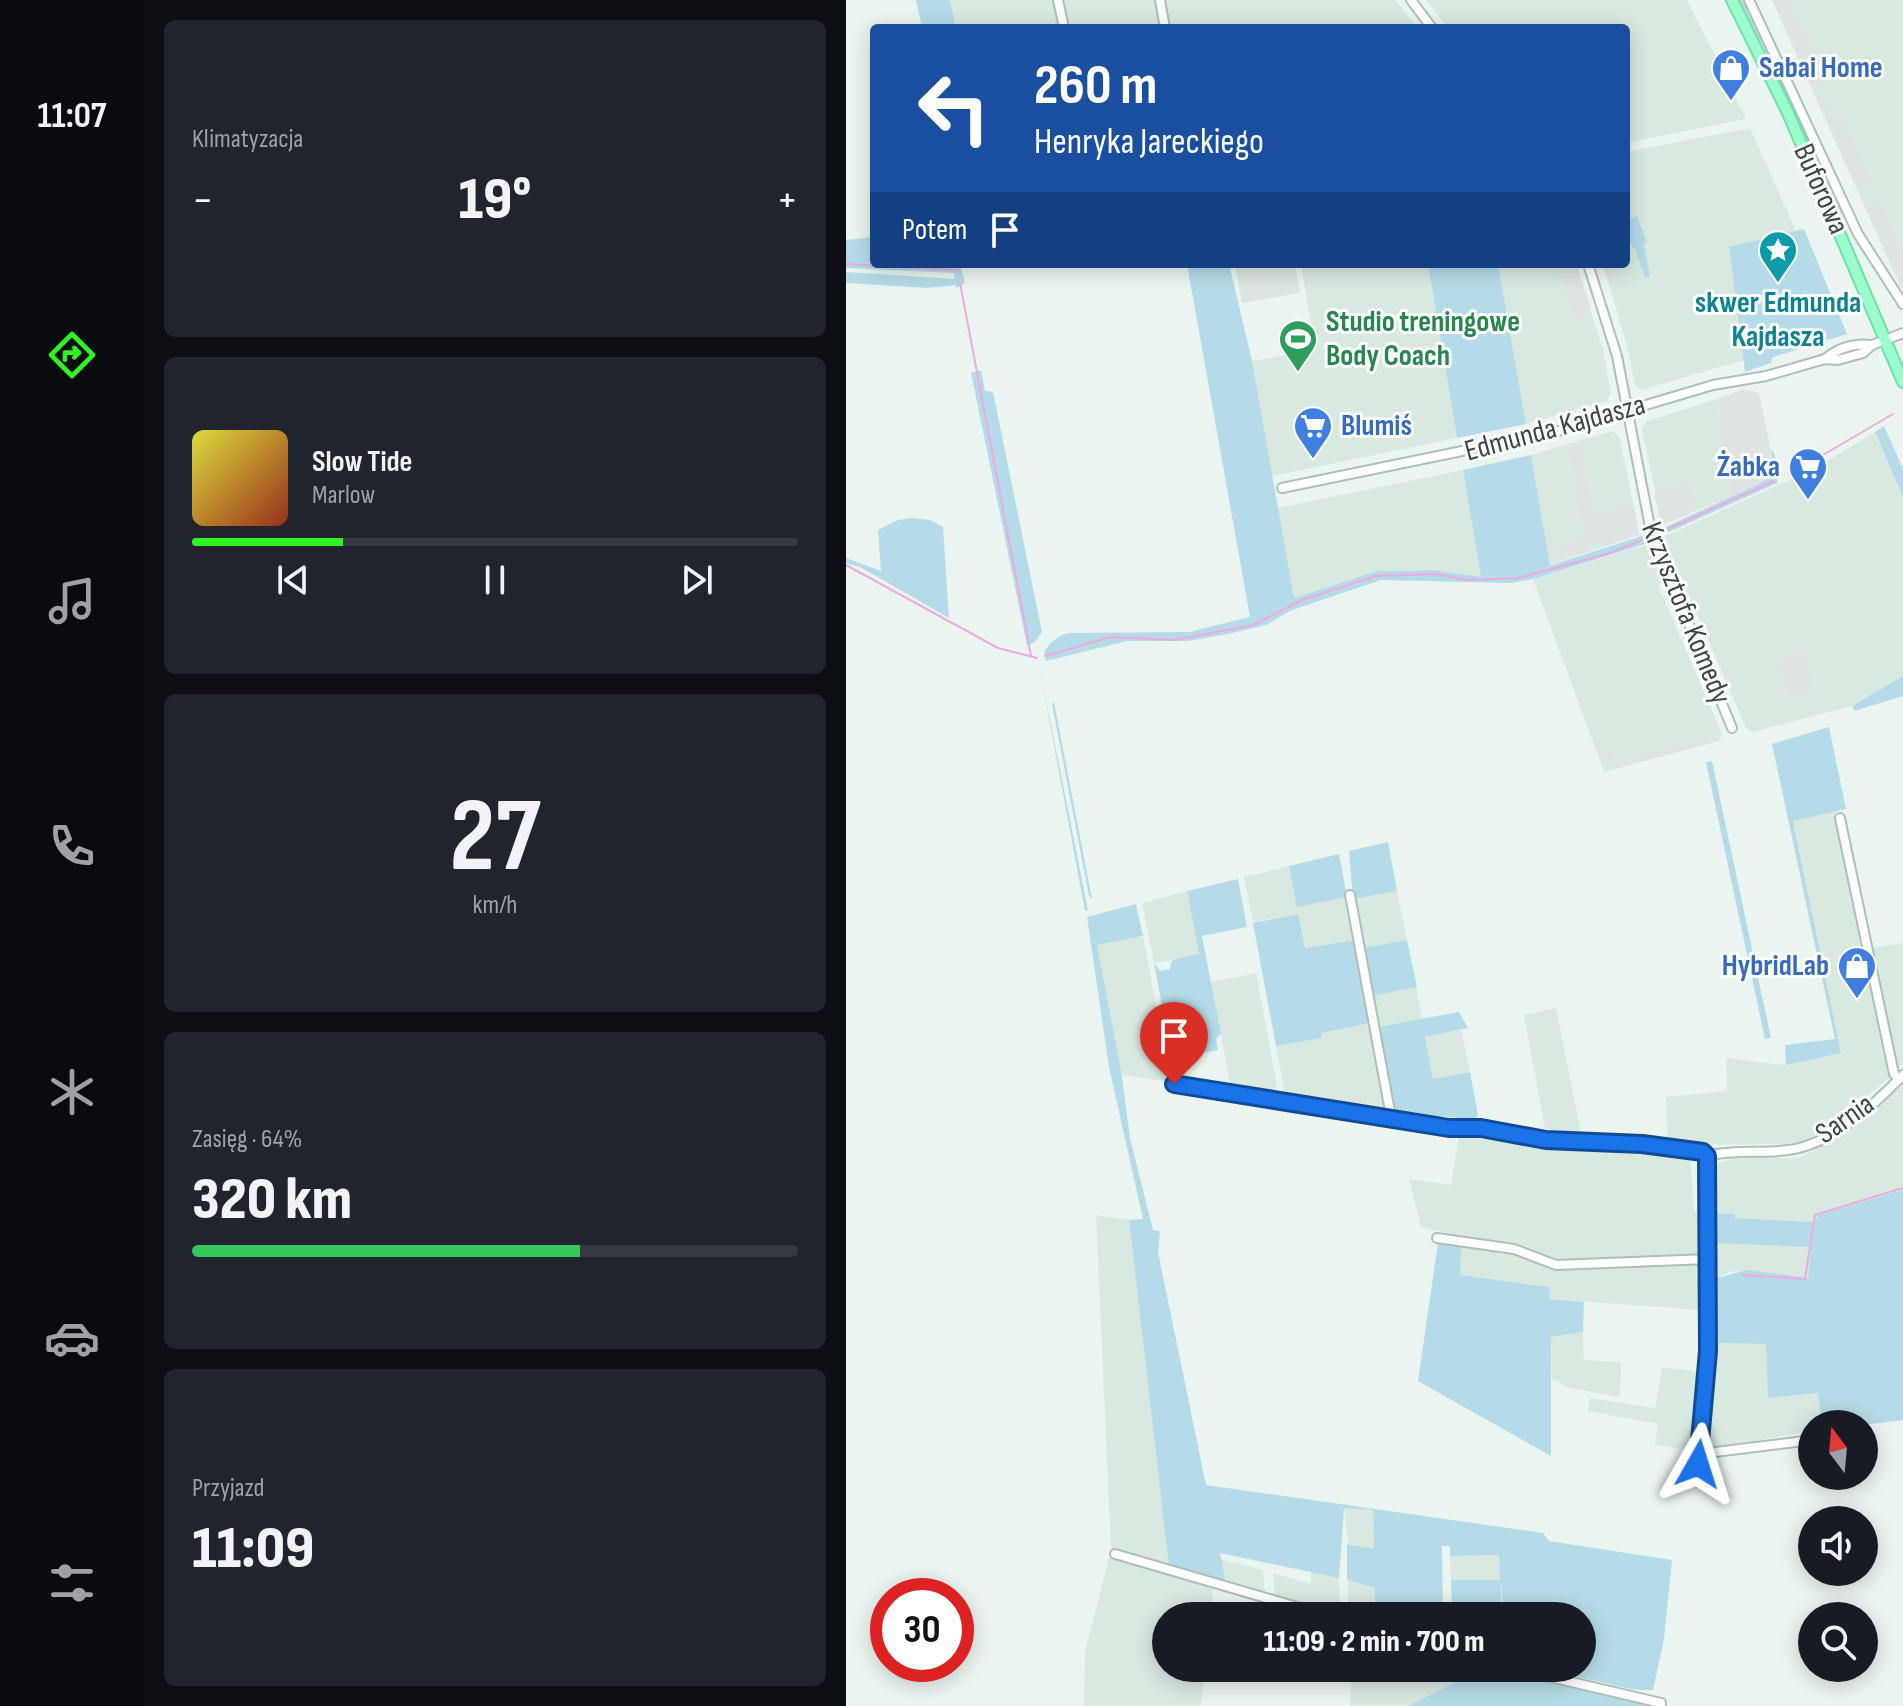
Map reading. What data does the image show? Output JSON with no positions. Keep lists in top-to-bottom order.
{
  "streets": {
    "main road": ["Buforowa"],
    "street": ["Edmunda Kajdasza", "Krzysztofa Komedy", "Sarnia"]
  },
  "crossings": [
    ["Buforowa", "Edmunda Kajdasza"],
    ["Edmunda Kajdasza", "Krzysztofa Komedy"]
  ],
  "places": {
    "shop": ["Sabai Home", "HybridLab"],
    "place": ["skwer Edmunda Kajdasza"],
    "sports": ["Studio treningowe Body Coach"],
    "supermarket": ["Blumiś", "Żabka"]
  },
  "north": "top",
  "page": {
    "tabs": "11:07",
    "tile": [
      "Klimatyzacja",
      ["27", "km/h"],
      ["Zasięg · 64%", "320 km"],
      ["Przyjazd", "11:09"]
    ],
    "turn": ["260 m", "Henryka Jareckiego"],
    "heat": ["−", "19°", "+"],
    "then": "Potem",
    "song": ["Slow Tide", "Marlow"],
    "limit": "30",
    "trip": "11:09 · 2 min · 700 m"
  }
}
